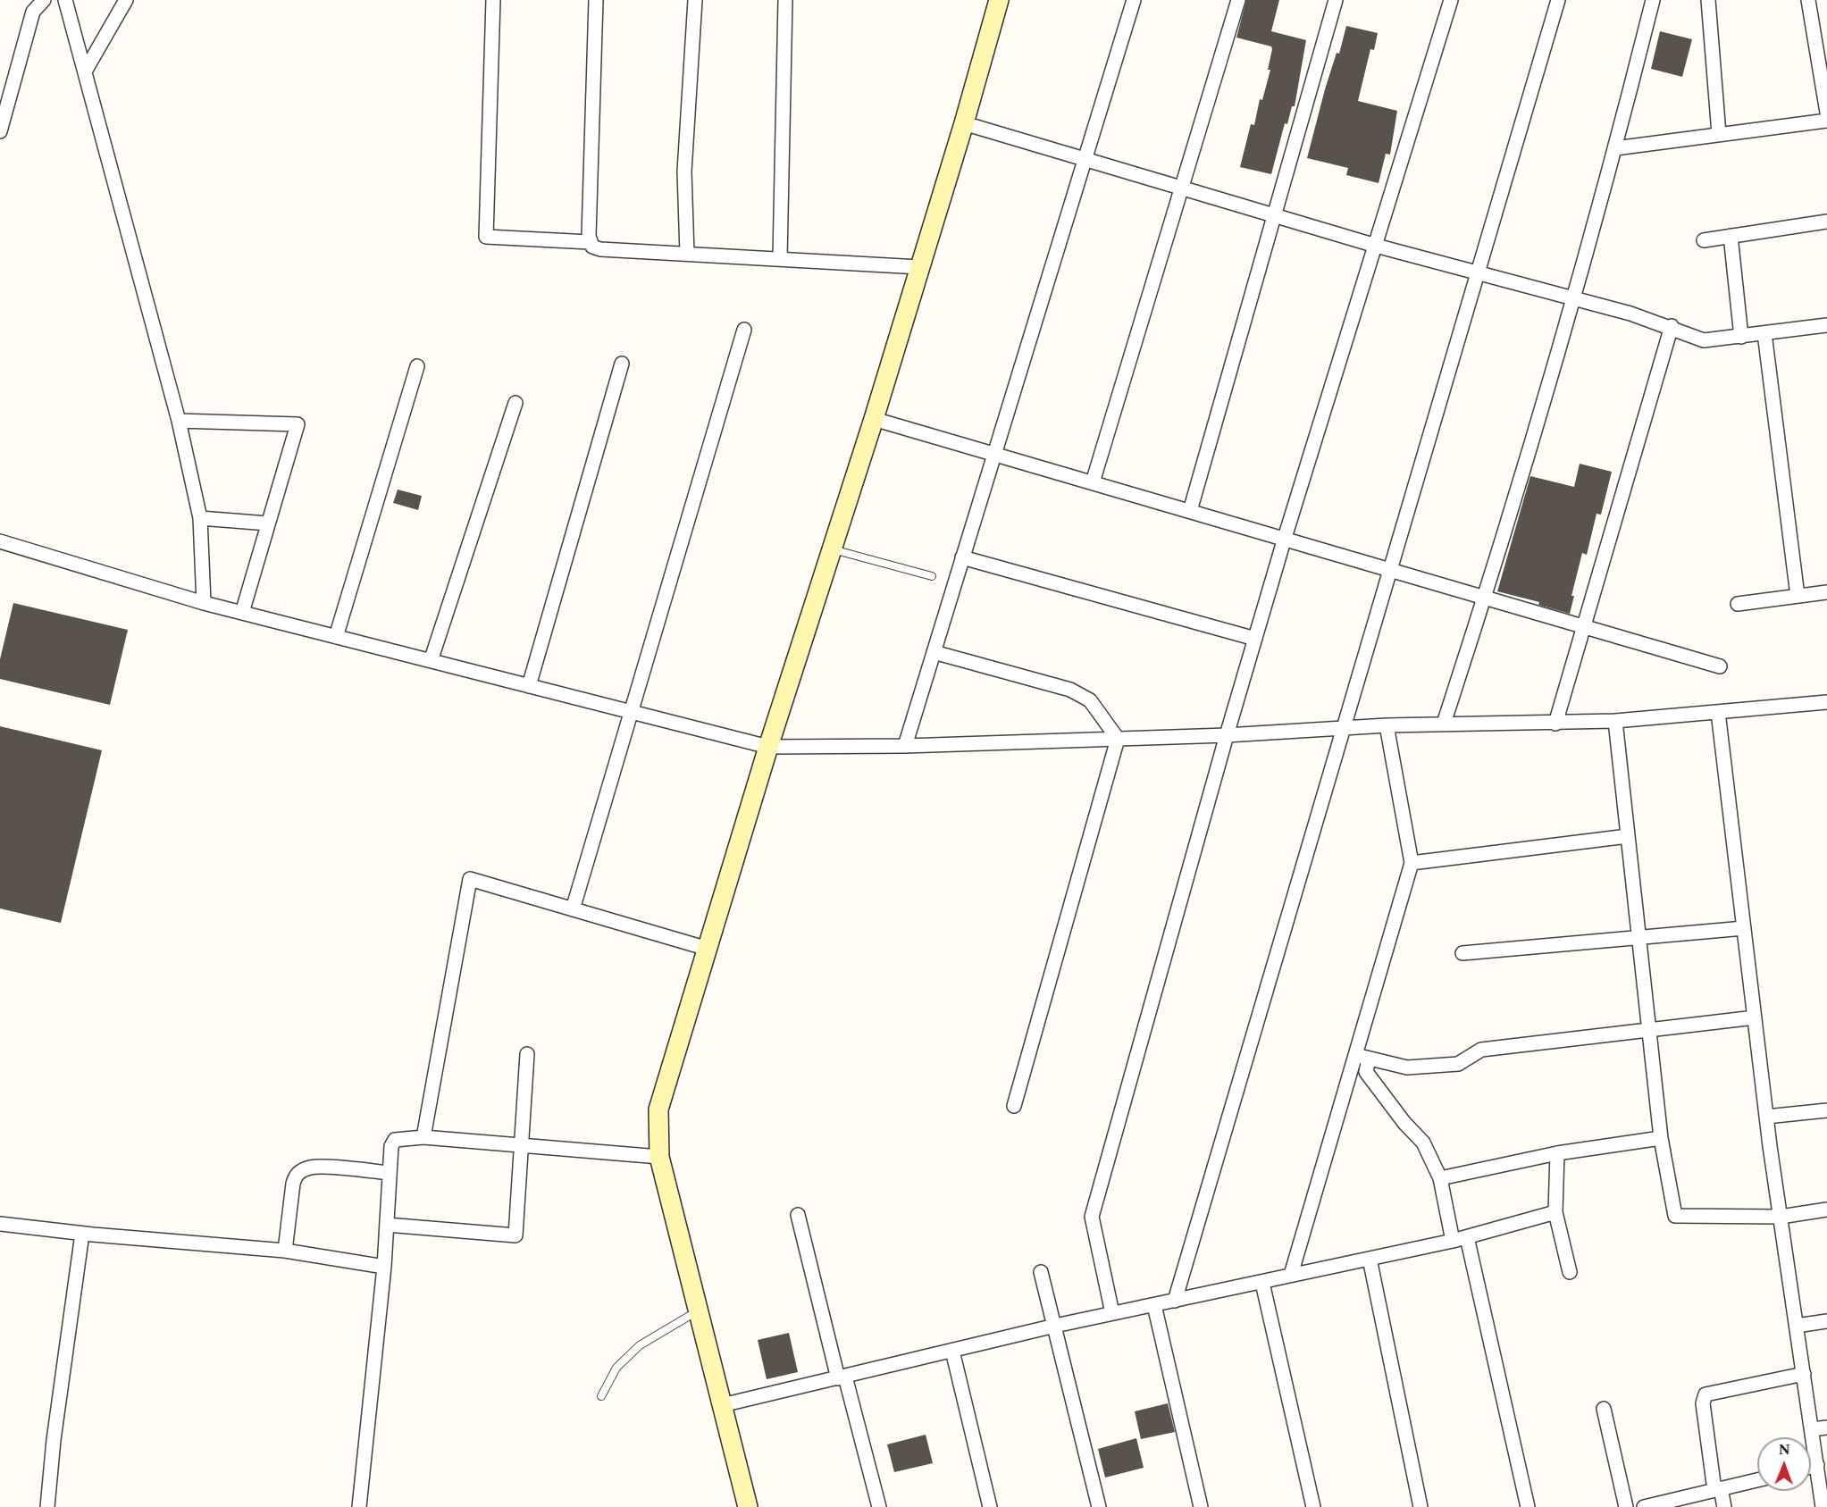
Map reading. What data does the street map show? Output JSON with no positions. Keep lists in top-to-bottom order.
{
  "north": "top"
}
